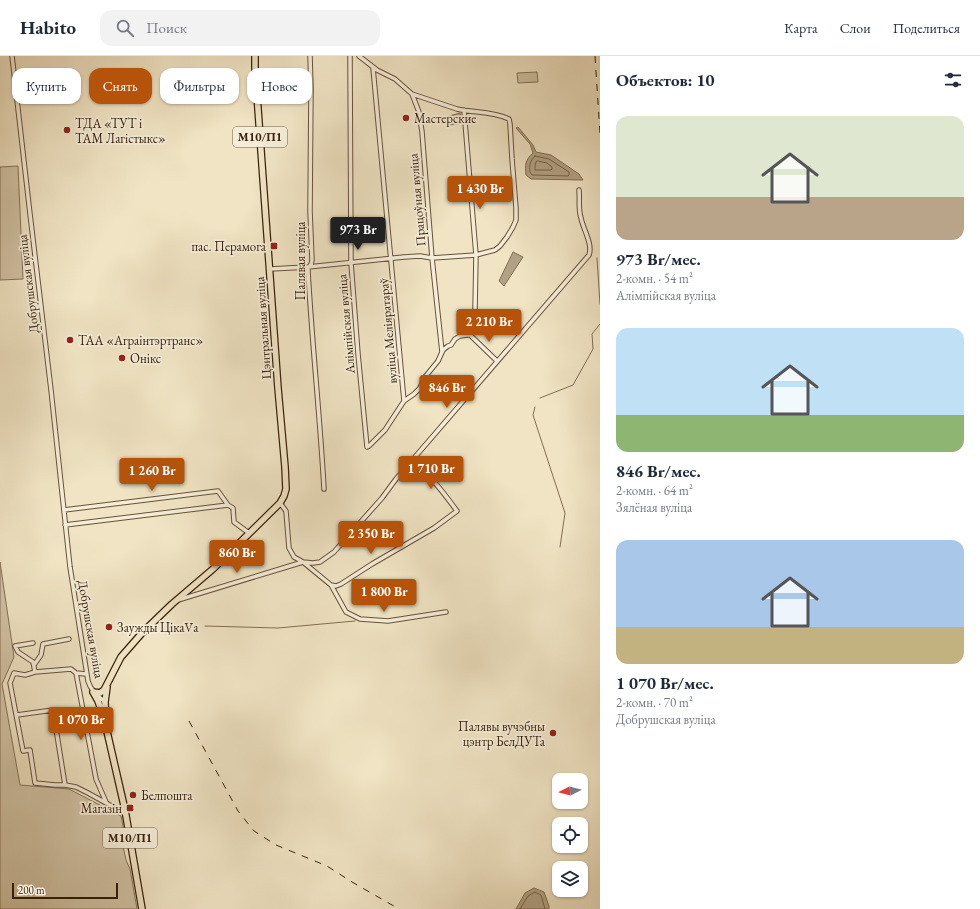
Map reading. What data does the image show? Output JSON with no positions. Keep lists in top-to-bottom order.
{
  "streets": {
    "main road": ["М10/П1", "Цэнтральная вуліца"],
    "street": [
      "Працоўная вуліца",
      "Палявая вуліца",
      "Добрушская вуліца",
      "Алімпійская вуліца",
      "вуліца Меліяратараў"
    ]
  },
  "crossings": [
    ["М10/П1", "Добрушская вуліца"],
    ["М10/П1", "Цэнтральная вуліца"],
    ["Алімпійская вуліца", "вуліца Меліяратараў"]
  ],
  "places": {
    "other": [
      "Мастерские",
      "ТДА «ТУТ і ТАМ Лагістыкс»",
      "ТАА «Аграінтэртранс»",
      "Онікс",
      "Заужды ЦікаVа",
      "Палявы вучэбны цэнтр БелДУТа",
      "Белпошта"
    ],
    "transit": ["пас. Перамога", "Магазін"]
  },
  "scale_bar": "200 m",
  "north": "left",
  "page": {
    "header": "Habito",
    "search": "Поиск",
    "nav": ["Карта", "Слои", "Поделиться"],
    "heading": "Объектов: 10",
    "chip": [
      "Купить",
      "Снять",
      "Фильтры",
      "Новое"
    ],
    "list": [
      {
        "name": "973 Br/мес.",
        "note": "2-комн. · 54 m² · Алімпійская вуліца"
      },
      {
        "name": "846 Br/мес.",
        "note": "2-комн. · 64 m² · Зялёная вуліца"
      },
      {
        "name": "1 070 Br/мес.",
        "note": "2-комн. · 70 m² · Добрушская вуліца"
      }
    ],
    "price": [
      "1 430 Br",
      "973 Br",
      "2 210 Br",
      "846 Br",
      "1 710 Br",
      "1 260 Br",
      "2 350 Br",
      "860 Br",
      "1 800 Br",
      "1 070 Br"
    ],
    "scale": "200 m"
  }
}
